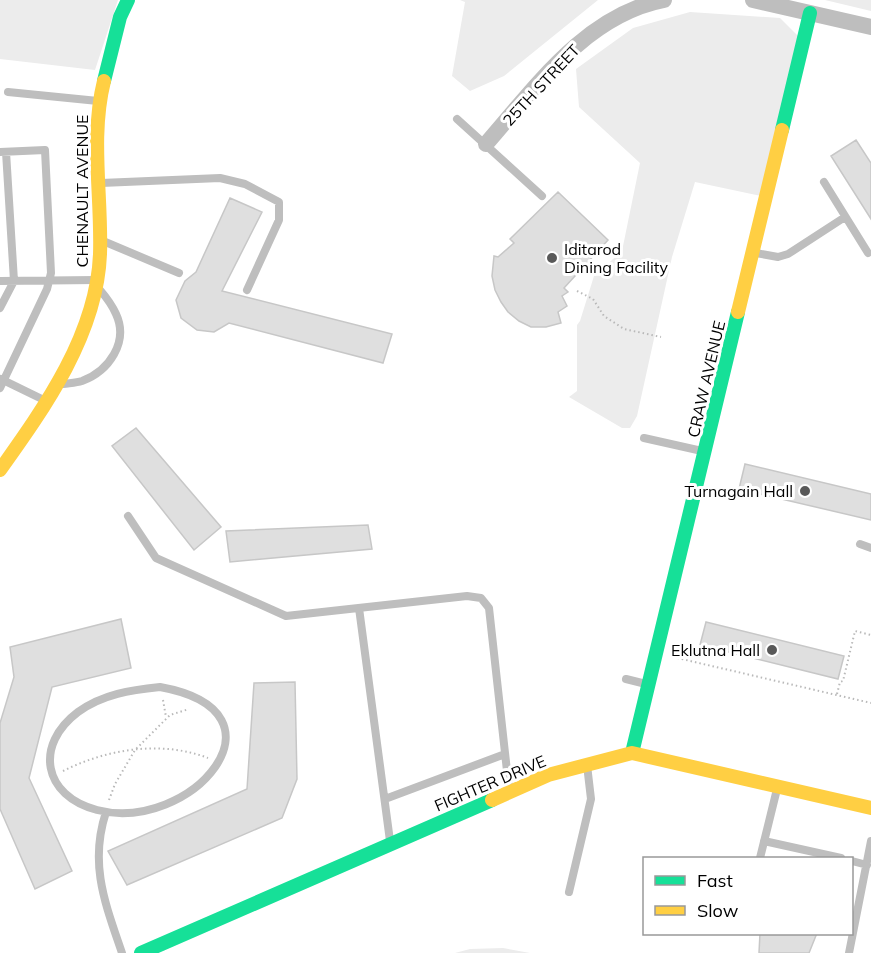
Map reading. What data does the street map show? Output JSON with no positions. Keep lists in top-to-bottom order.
{
  "streets": {
    "street": [
      "25TH STREET",
      "CHENAULT AVENUE",
      "CRAW AVENUE",
      "FIGHTER DRIVE"
    ]
  },
  "crossings": [
    ["CRAW AVENUE", "FIGHTER DRIVE"]
  ],
  "places": ["Iditarod Dining Facility", "Turnagain Hall", "Eklutna Hall"],
  "legend": ["Fast", "Slow"]
}
